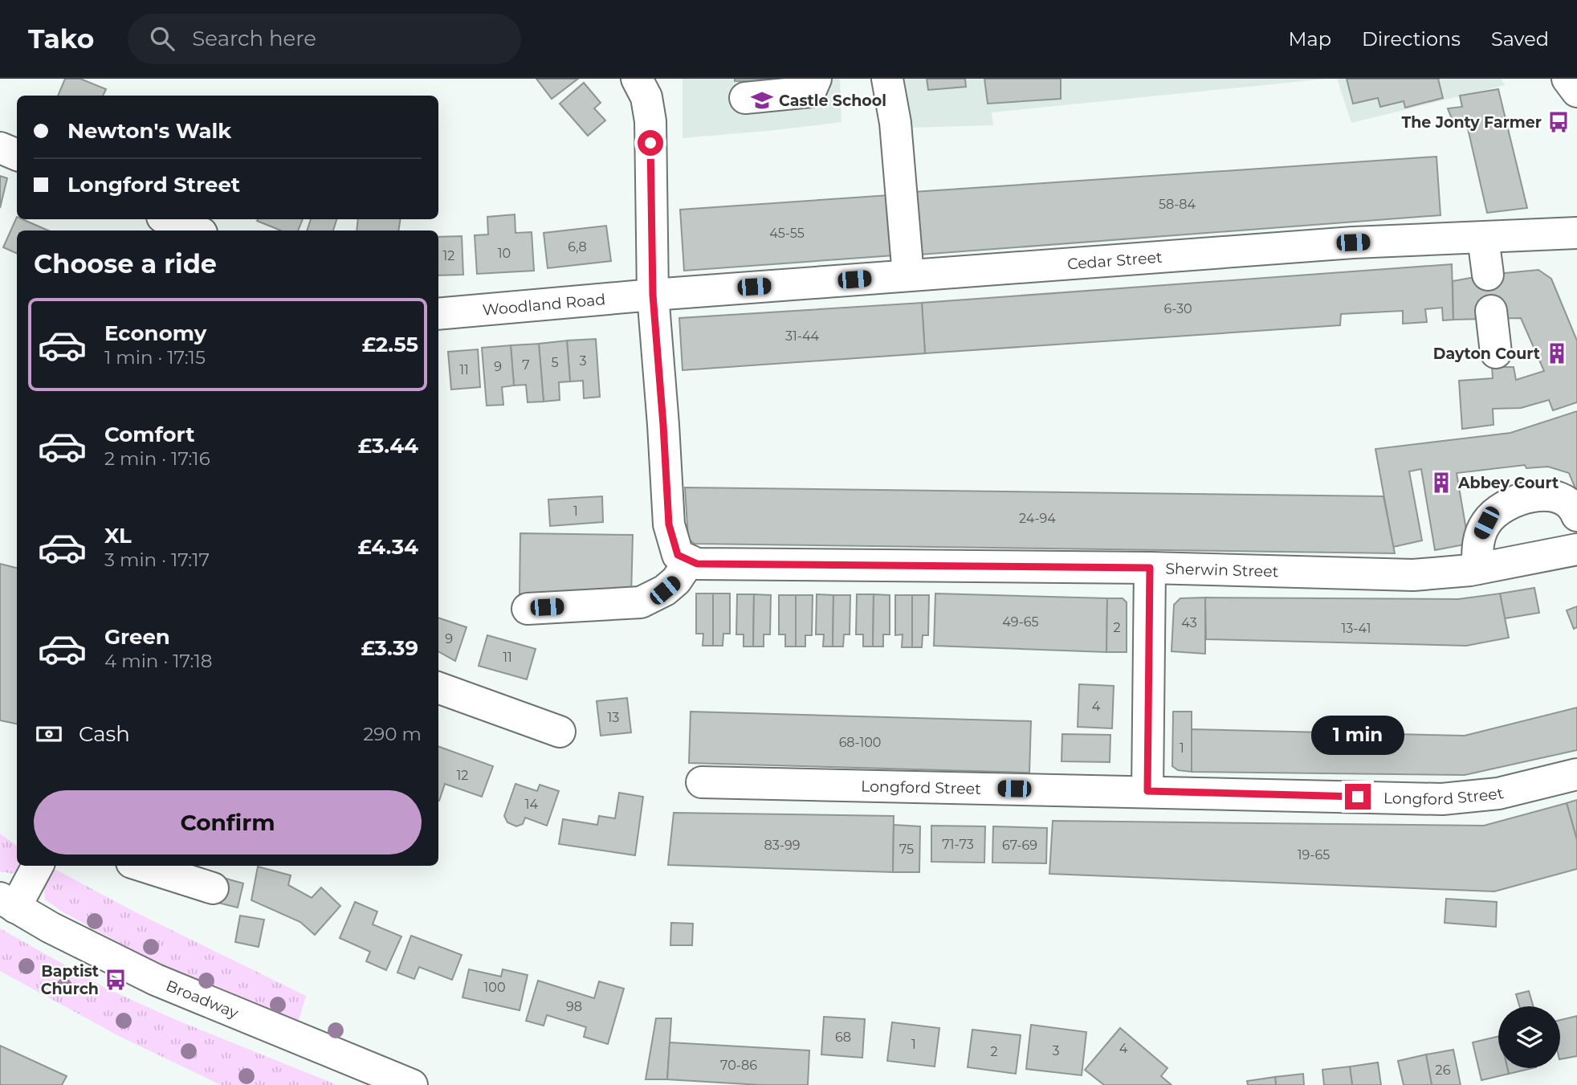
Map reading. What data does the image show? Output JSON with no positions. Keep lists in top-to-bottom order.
{
  "streets": {
    "street": [
      "Cedar Street",
      "Woodland Road",
      "Sherwin Street",
      "Longford Street",
      "Broadway"
    ]
  },
  "crossings": [
    ["Cedar Street", "Woodland Road"]
  ],
  "places": {
    "school or university": ["Castle School"],
    "bus stop": ["The Jonty Farmer", "Baptist Church"],
    "building": ["Dayton Court", "Abbey Court"]
  },
  "house_numbers": [
    "58-84",
    "45-55",
    "6,8",
    "10",
    "12",
    "6-30",
    "31-44",
    "3",
    "5",
    "7",
    "9",
    "11",
    "1",
    "24-94",
    "49-65",
    "43",
    "2",
    "13-41",
    "9",
    "11",
    "4",
    "13",
    "68-100",
    "1",
    "12",
    "14",
    "71-73",
    "83-99",
    "67-69",
    "75",
    "19-65",
    "100",
    "98",
    "68",
    "1",
    "4",
    "3",
    "2",
    "70-86",
    "26"
  ],
  "page": {
    "header": "Tako",
    "search": "Search here",
    "nav": ["Map", "Directions", "Saved"],
    "banner": ["Newton's Walk", "Longford Street"],
    "heading": "Choose a ride",
    "list": [
      {
        "name": "Economy",
        "note": "1 min · 17:15",
        "value": "£2.55"
      },
      {
        "name": "Comfort",
        "note": "2 min · 17:16",
        "value": "£3.44"
      },
      {
        "name": "XL",
        "note": "3 min · 17:17",
        "value": "£4.34"
      },
      {
        "name": "Green",
        "note": "4 min · 17:18",
        "value": "£3.39"
      }
    ],
    "pay": ["Cash", "290 m"],
    "bubble": "1 min",
    "buttons": "Confirm"
  }
}
